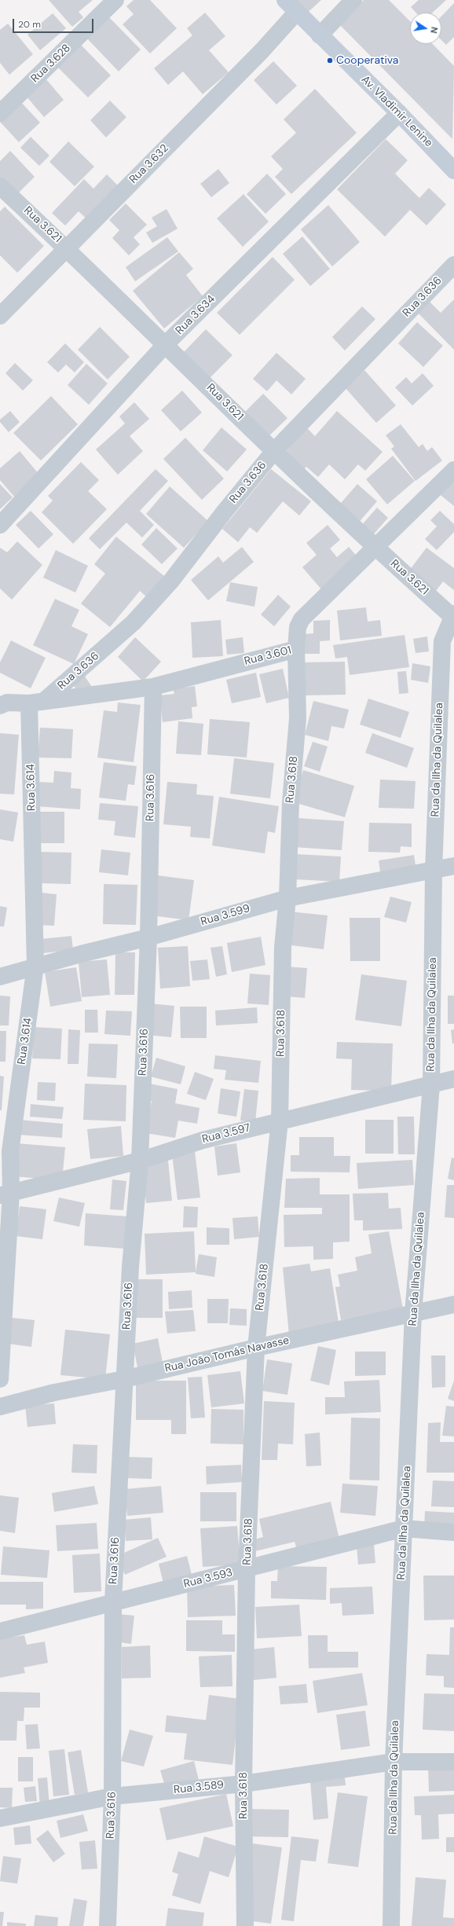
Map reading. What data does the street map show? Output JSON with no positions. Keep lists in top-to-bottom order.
{
  "streets": {
    "main road": ["Av. Vladimir Lenine"],
    "street": [
      "Rua 3.628",
      "Rua 3.632",
      "Rua 3.621",
      "Rua 3.636",
      "Rua 3.634",
      "Rua 3.601",
      "Rua da Ilha da Quilalea",
      "Rua 3.618",
      "Rua 3.614",
      "Rua 3.616",
      "Rua 3.599",
      "Rua 3.597",
      "Rua João Tomás Navasse",
      "Rua 3.593",
      "Rua 3.589"
    ]
  },
  "crossings": [
    ["Av. Vladimir Lenine", "Rua 3.632"],
    ["Av. Vladimir Lenine", "Rua 3.634"],
    ["Rua 3.632", "Rua 3.621"],
    ["Rua 3.621", "Rua 3.636"],
    ["Rua 3.621", "Rua 3.634"],
    ["Rua 3.621", "Rua 3.601"],
    ["Rua 3.621", "Rua da Ilha da Quilalea"],
    ["Rua 3.636", "Rua 3.601"],
    ["Rua 3.636", "Rua 3.614"],
    ["Rua 3.601", "Rua 3.618"],
    ["Rua 3.601", "Rua 3.614"],
    ["Rua 3.601", "Rua 3.616"],
    ["Rua da Ilha da Quilalea", "Rua 3.599"],
    ["Rua da Ilha da Quilalea", "Rua 3.597"],
    ["Rua da Ilha da Quilalea", "Rua João Tomás Navasse"],
    ["Rua da Ilha da Quilalea", "Rua 3.593"],
    ["Rua da Ilha da Quilalea", "Rua 3.589"],
    ["Rua 3.618", "Rua 3.599"],
    ["Rua 3.618", "Rua 3.597"],
    ["Rua 3.618", "Rua João Tomás Navasse"],
    ["Rua 3.618", "Rua 3.593"],
    ["Rua 3.618", "Rua 3.589"],
    ["Rua 3.614", "Rua 3.599"],
    ["Rua 3.614", "Rua 3.597"],
    ["Rua 3.616", "Rua 3.599"],
    ["Rua 3.616", "Rua 3.597"],
    ["Rua 3.616", "Rua João Tomás Navasse"],
    ["Rua 3.616", "Rua 3.593"],
    ["Rua 3.616", "Rua 3.589"]
  ],
  "places": ["Cooperativa"],
  "scale_bar": "20 m",
  "north": "right"
}
